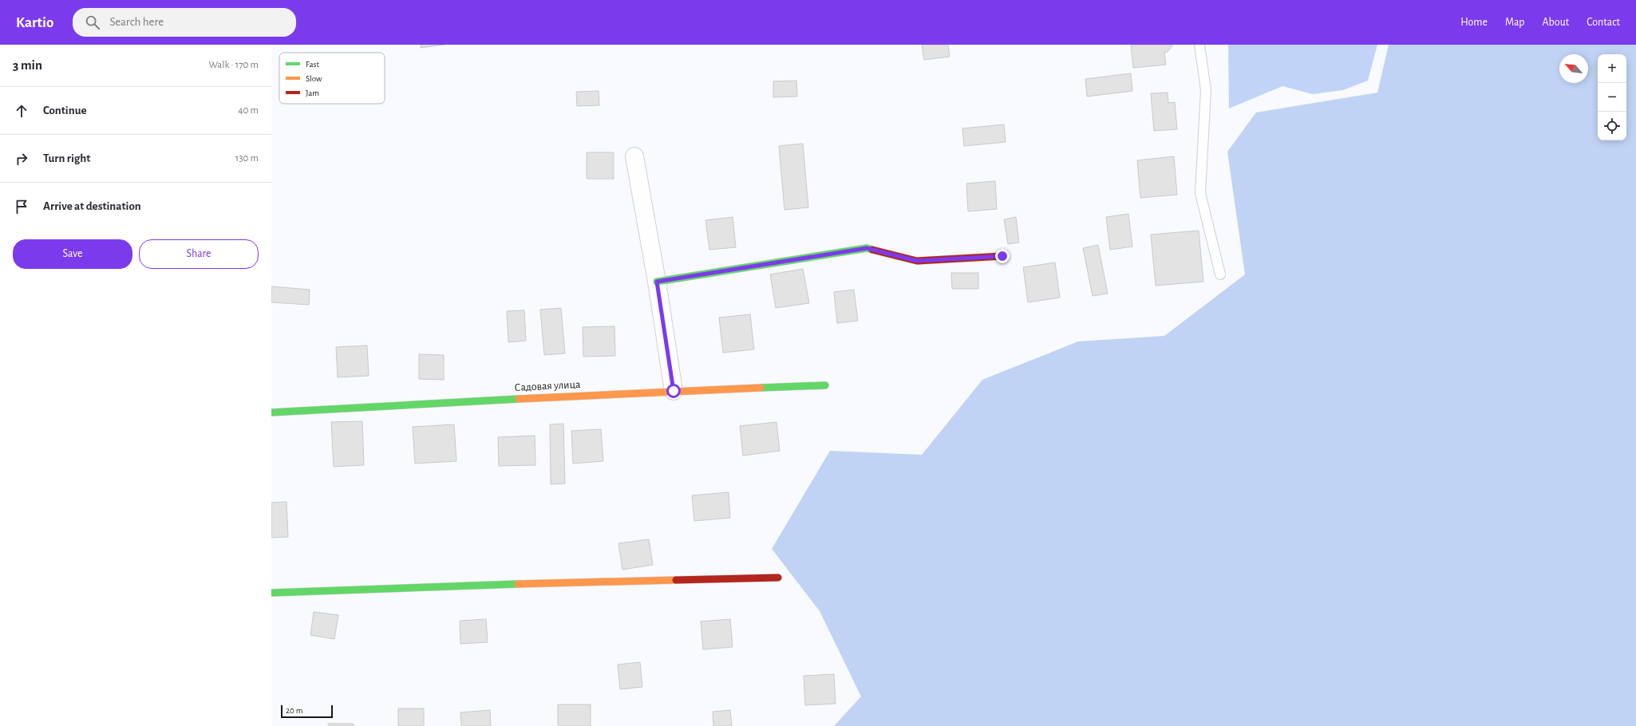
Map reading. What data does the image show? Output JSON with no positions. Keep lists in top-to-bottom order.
{
  "streets": {
    "street": ["Садовая улица"]
  },
  "legend": ["Fast", "Slow", "Jam"],
  "scale_bar": "20 m",
  "north": "top left",
  "page": {
    "header": "Kartio",
    "search": "Search here",
    "nav": [
      "Home",
      "Map",
      "About",
      "Contact"
    ],
    "heading": ["3 min", "Walk · 170 m"],
    "map_buttons": ["+", "−"],
    "list": [
      ["Continue", "40 m"],
      ["Turn right", "130 m"],
      "Arrive at destination"
    ],
    "buttons": ["Save", "Share"],
    "scale": "20 m"
  }
}
